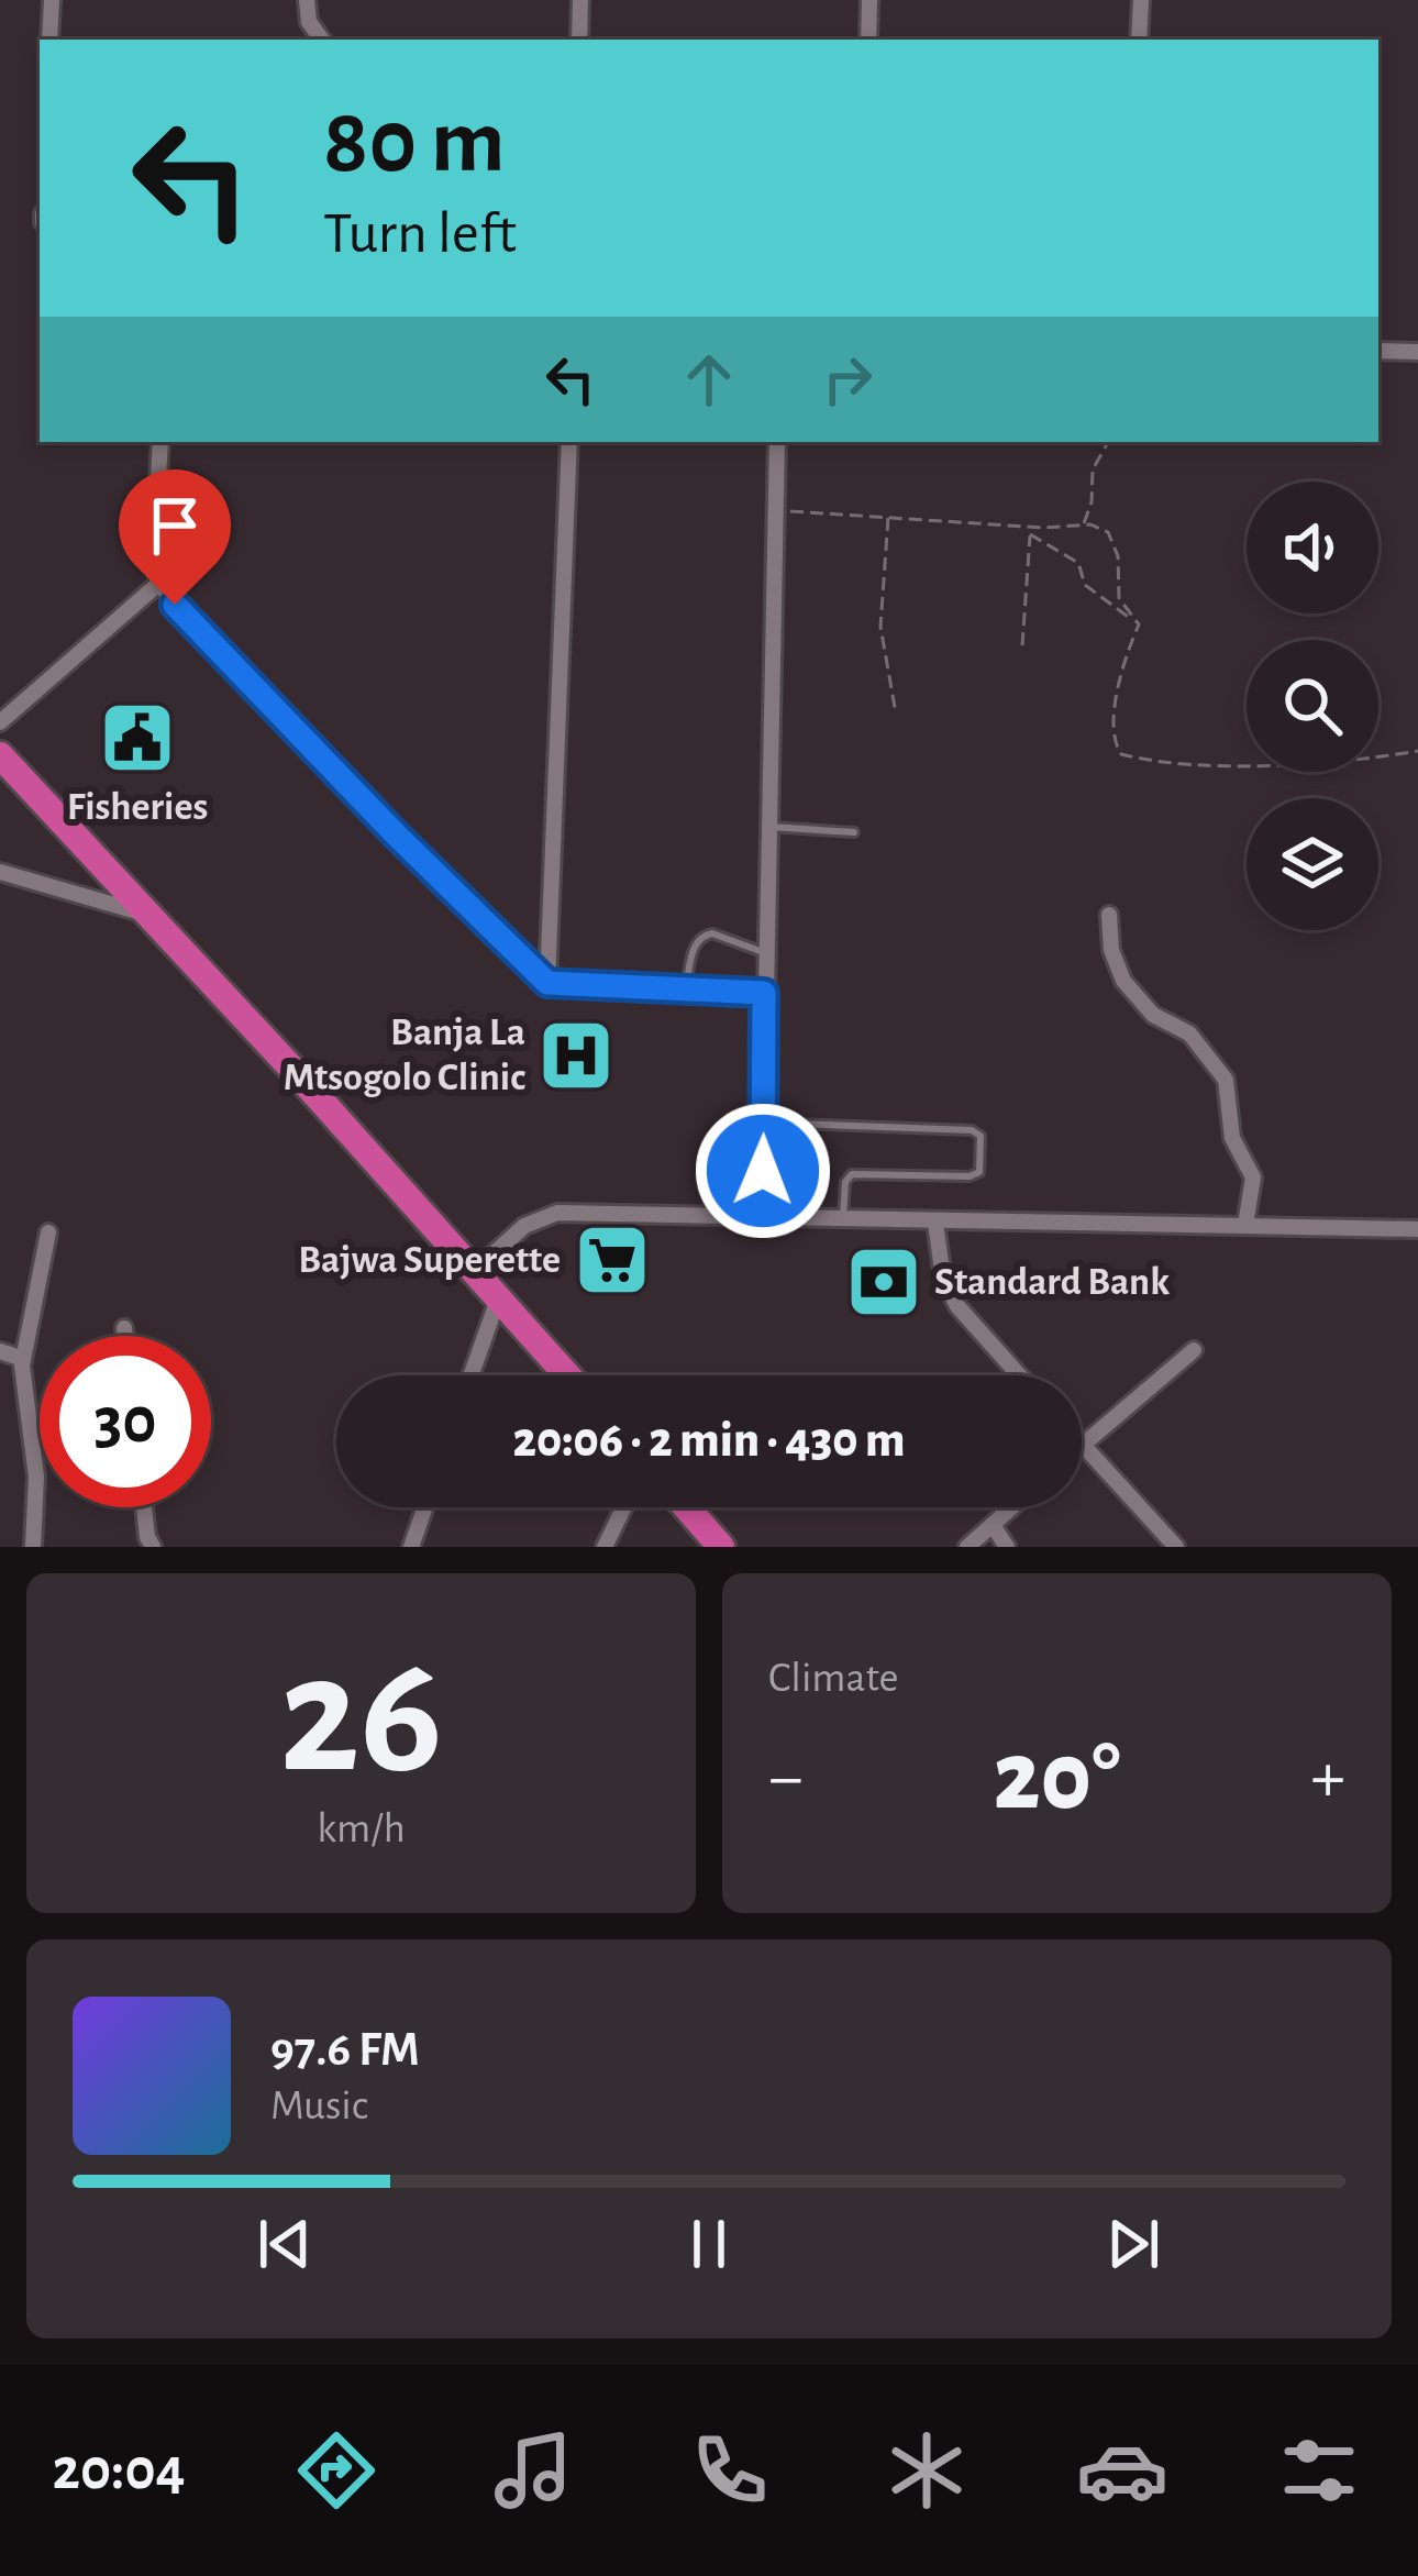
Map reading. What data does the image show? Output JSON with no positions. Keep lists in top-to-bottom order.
{
  "places": {
    "public building": ["Fisheries"],
    "hospital": ["Banja La Mtsogolo Clinic"],
    "supermarket": ["Bajwa Superette"],
    "bank": ["Standard Bank"]
  },
  "page": {
    "turn": ["80 m", "Turn left"],
    "limit": "30",
    "trip": "20:06 · 2 min · 430 m",
    "tile": [
      ["26", "km/h"],
      "Climate"
    ],
    "heat": ["−", "20°", "+"],
    "song": ["97.6 FM", "Music"],
    "tabs": "20:04"
  }
}
